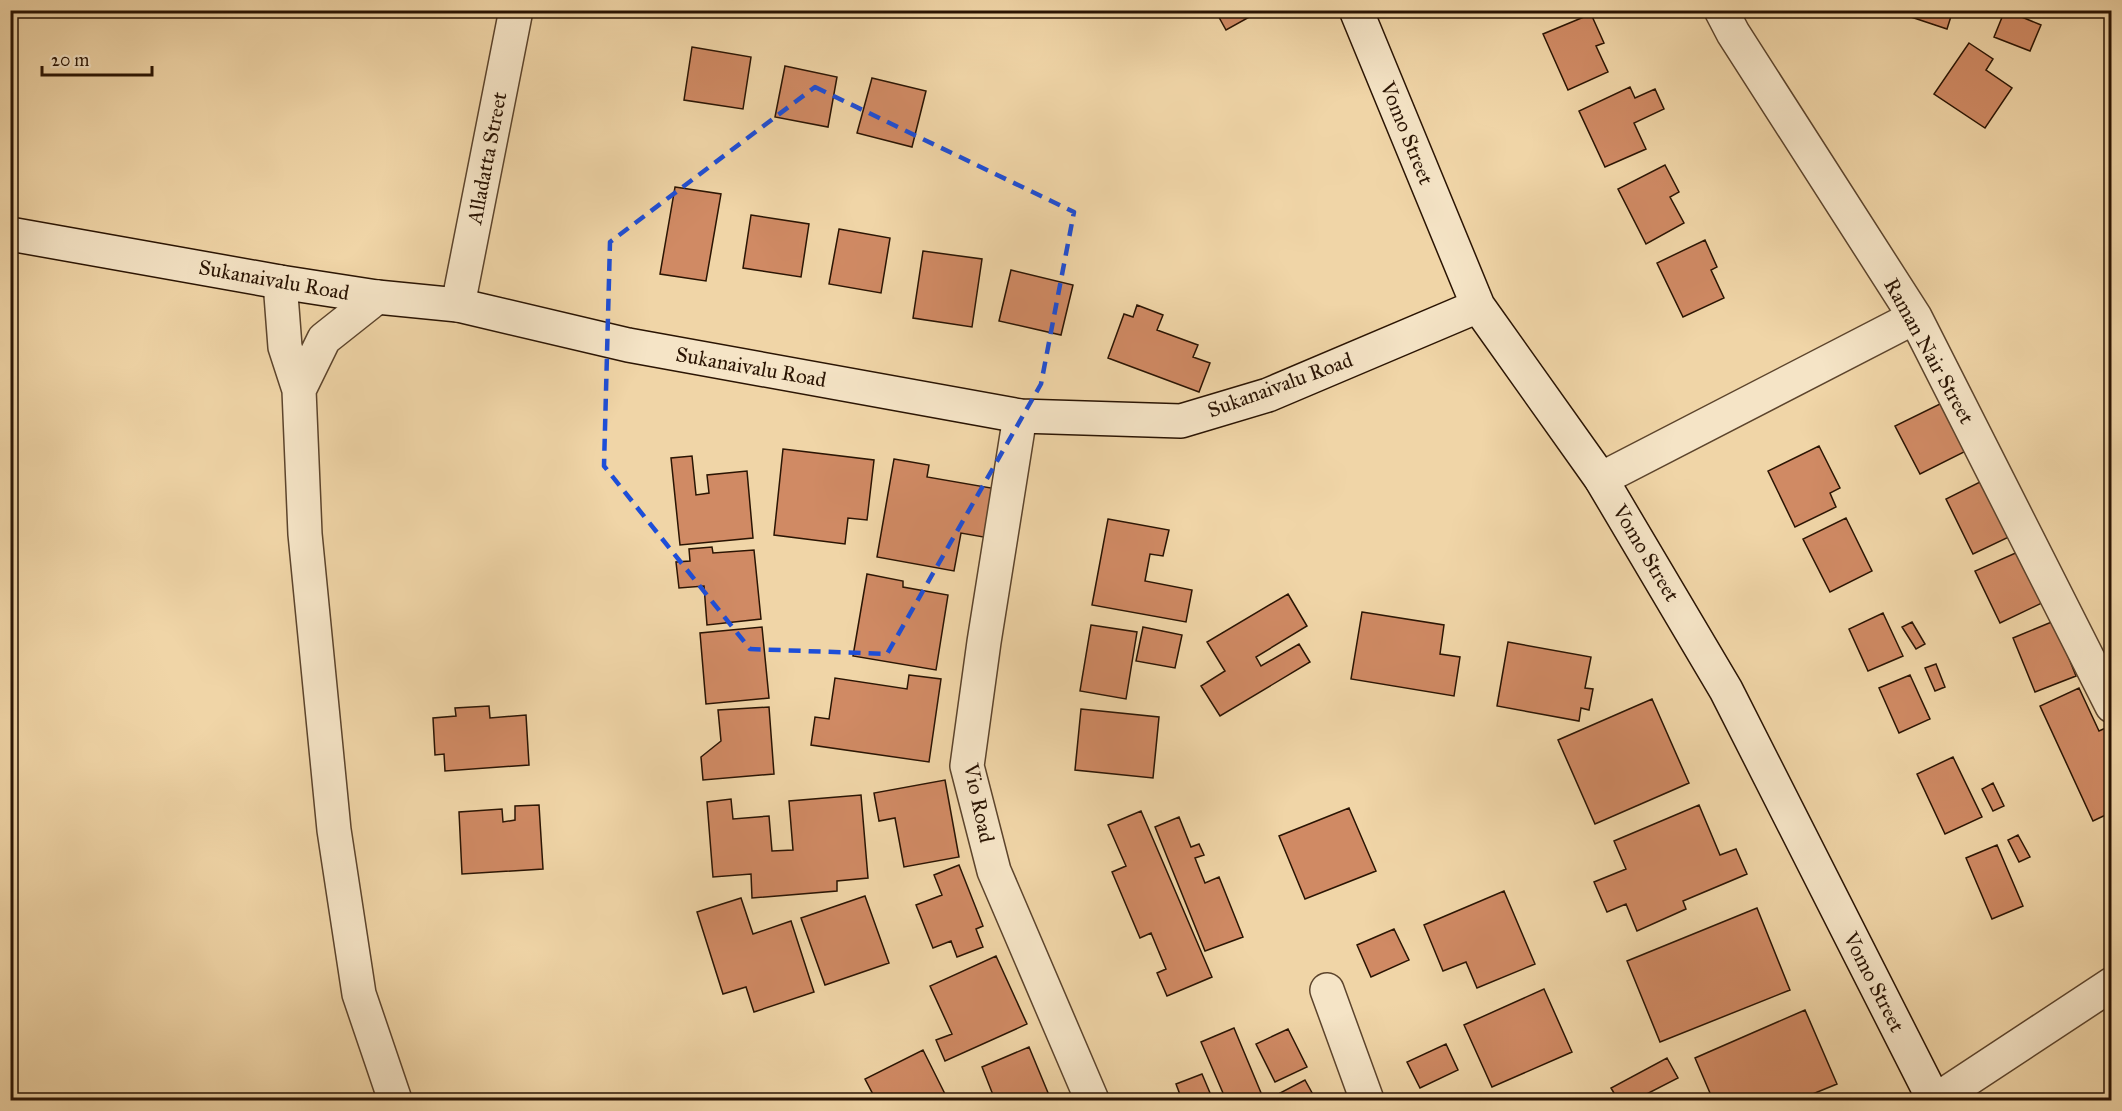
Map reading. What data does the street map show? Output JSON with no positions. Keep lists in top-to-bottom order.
{
  "streets": {
    "street": [
      "Vomo Street",
      "Alladatta Street",
      "Sukanaivalu Road",
      "Raman Nair Street",
      "Vio Road"
    ]
  },
  "crossings": [
    ["Vomo Street", "Sukanaivalu Road"],
    ["Alladatta Street", "Sukanaivalu Road"],
    ["Sukanaivalu Road", "Vio Road"]
  ],
  "scale_bar": "20 m"
}
